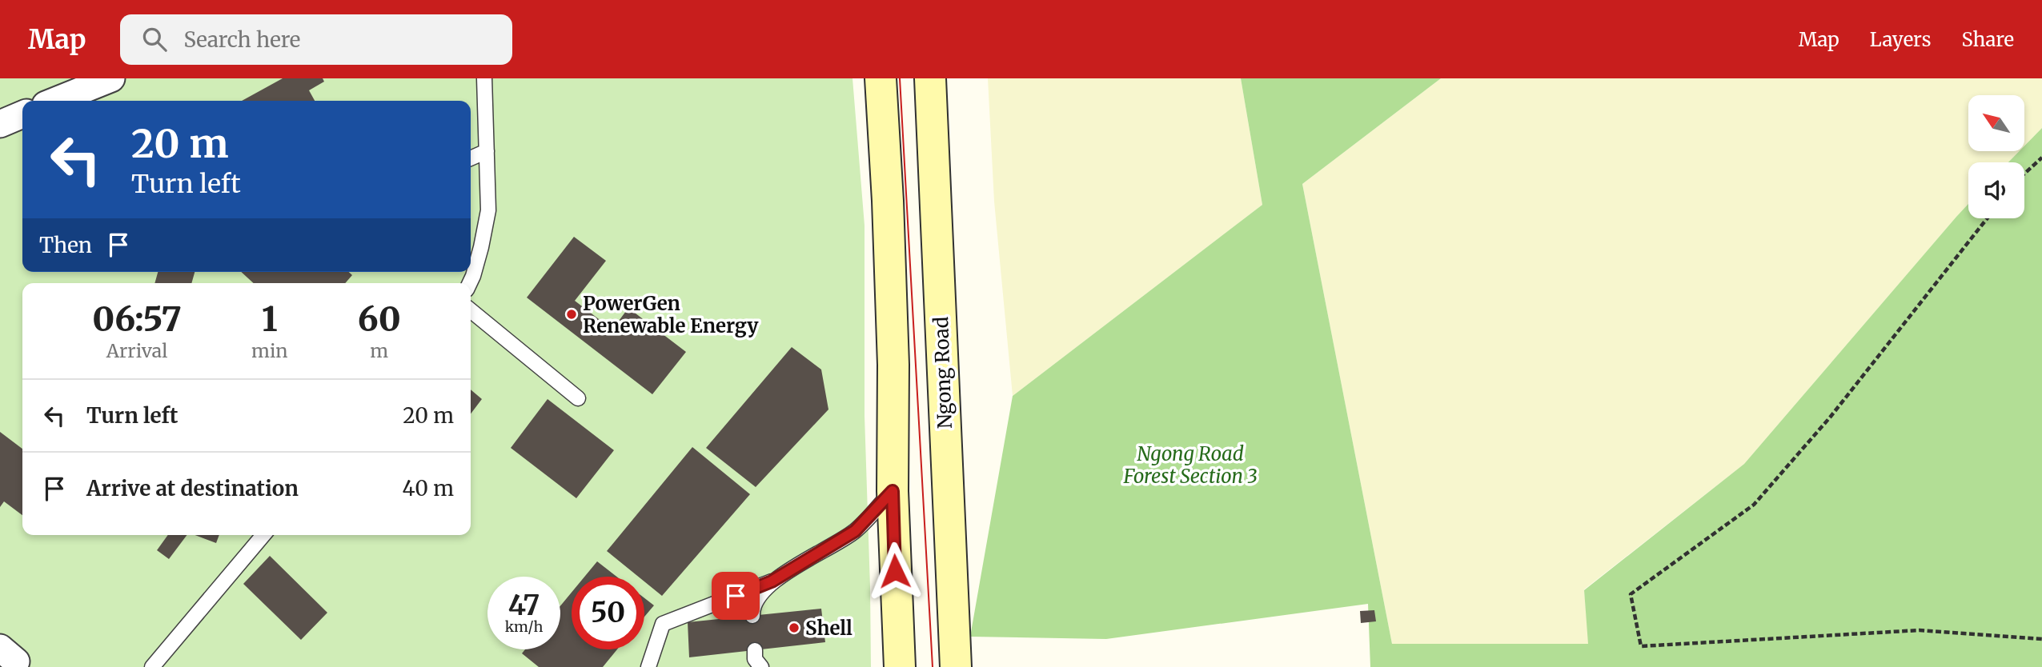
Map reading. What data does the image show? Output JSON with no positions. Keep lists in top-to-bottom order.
{
  "streets": {
    "main road": ["Ngong Road"]
  },
  "parks": ["Ngong Road Forest Section 3"],
  "places": ["PowerGen Renewable Energy", "Shell"],
  "north": "top left",
  "page": {
    "header": "Map",
    "search": "Search here",
    "nav": ["Map", "Layers", "Share"],
    "turn": ["20 m", "Turn left"],
    "then": "Then",
    "eta": [
      "06:57",
      "Arrival",
      "1",
      "min",
      "60",
      "m"
    ],
    "list": [
      {
        "name": "Turn left",
        "value": "20 m"
      },
      {
        "name": "Arrive at destination",
        "value": "40 m"
      }
    ],
    "speed": "47 km/h",
    "limit": "50"
  }
}
